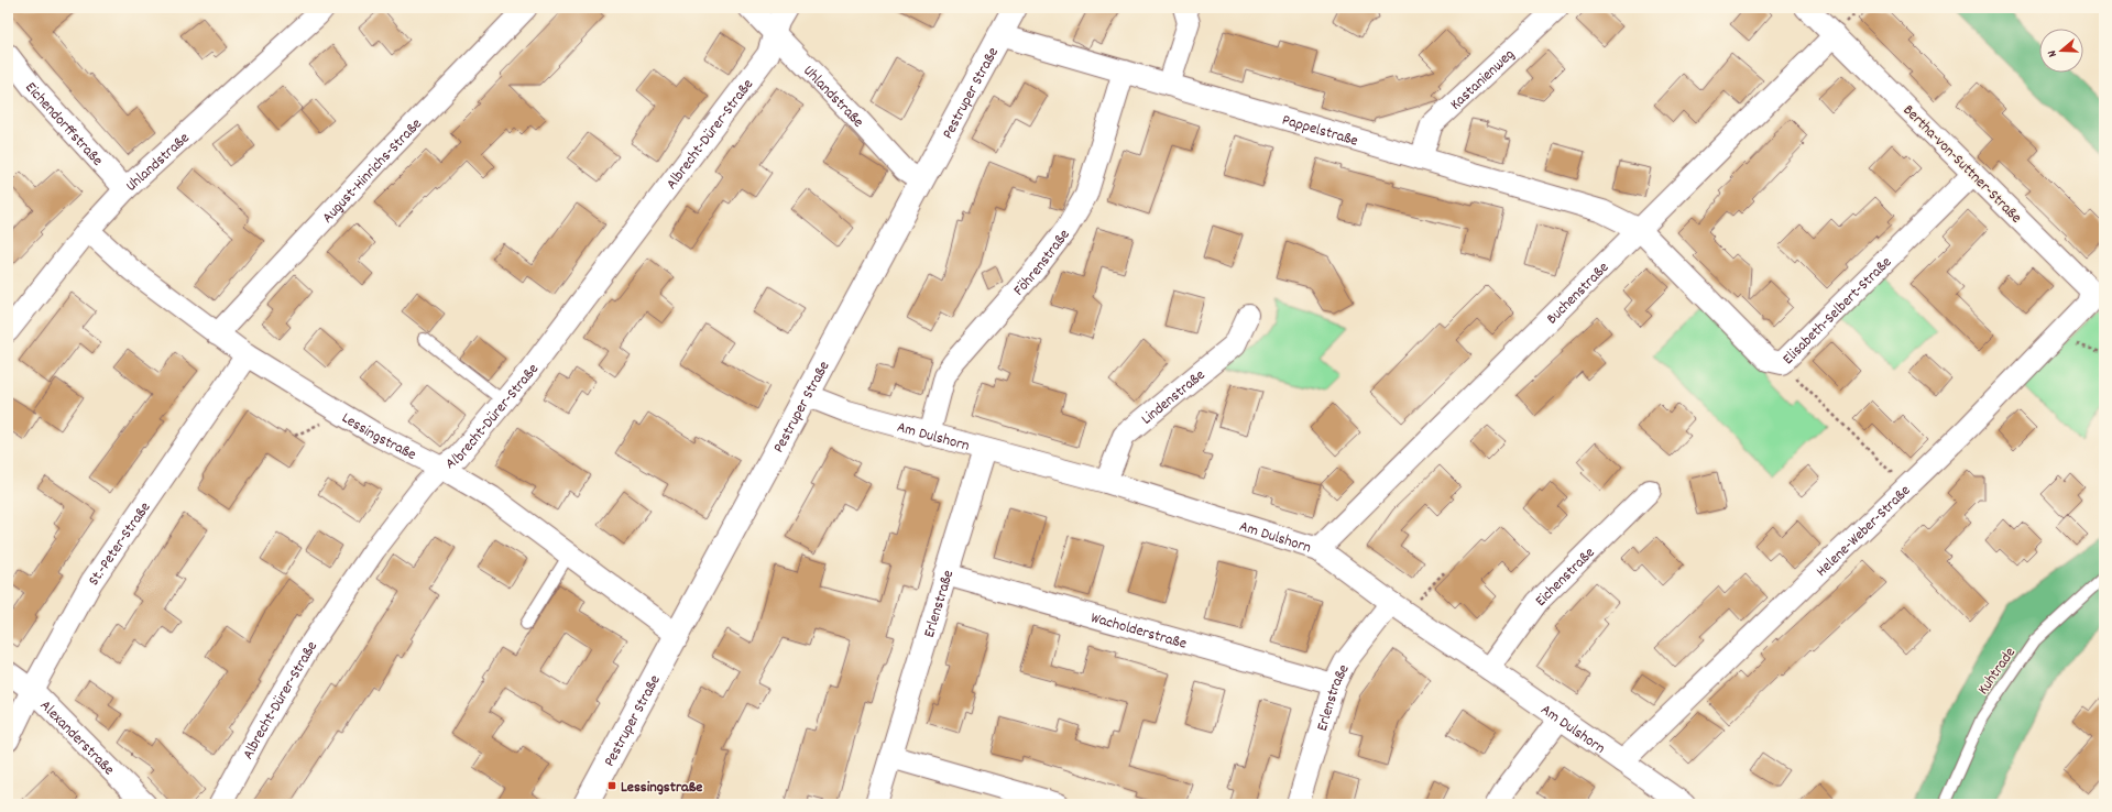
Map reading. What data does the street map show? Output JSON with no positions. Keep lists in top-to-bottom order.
{
  "streets": {
    "street": [
      "Kastanienweg",
      "Pestruper Straße",
      "Uhlandstraße",
      "Eichendorffstraße",
      "Pappelstraße",
      "Albrecht-Dürer-Straße",
      "Bertha-von-Suttner-Straße",
      "August-Hinrichs-Straße",
      "Föhrenstraße",
      "Buchenstraße",
      "Elisabeth-Selbert-Straße",
      "Lindenstraße",
      "Lessingstraße",
      "Am Dulshorn",
      "Helene-Weber-Straße",
      "St.-Peter-Straße",
      "Eichenstraße",
      "Erlenstraße",
      "Wacholderstraße",
      "Alexanderstraße"
    ],
    "lane": ["Kuhtrade"]
  },
  "crossings": [
    ["Kastanienweg", "Pappelstraße"],
    ["Pestruper Straße", "Uhlandstraße"],
    ["Pestruper Straße", "Pappelstraße"],
    ["Pestruper Straße", "Lessingstraße"],
    ["Pestruper Straße", "Am Dulshorn"],
    ["Uhlandstraße", "Eichendorffstraße"],
    ["Uhlandstraße", "Albrecht-Dürer-Straße"],
    ["Uhlandstraße", "Lessingstraße"],
    ["Pappelstraße", "Föhrenstraße"],
    ["Pappelstraße", "Buchenstraße"],
    ["Pappelstraße", "Elisabeth-Selbert-Straße"],
    ["Albrecht-Dürer-Straße", "Lessingstraße"],
    ["Bertha-von-Suttner-Straße", "Buchenstraße"],
    ["Bertha-von-Suttner-Straße", "Elisabeth-Selbert-Straße"],
    ["Bertha-von-Suttner-Straße", "Helene-Weber-Straße"],
    ["August-Hinrichs-Straße", "Lessingstraße"],
    ["Föhrenstraße", "Am Dulshorn"],
    ["Buchenstraße", "Elisabeth-Selbert-Straße"],
    ["Buchenstraße", "Am Dulshorn"],
    ["Lindenstraße", "Am Dulshorn"],
    ["Lessingstraße", "St.-Peter-Straße"],
    ["Am Dulshorn", "Helene-Weber-Straße"],
    ["Am Dulshorn", "Eichenstraße"],
    ["Am Dulshorn", "Erlenstraße"],
    ["St.-Peter-Straße", "Alexanderstraße"],
    ["Erlenstraße", "Wacholderstraße"]
  ],
  "places": {
    "transit": ["Lessingstraße"]
  },
  "north": "left"
}
